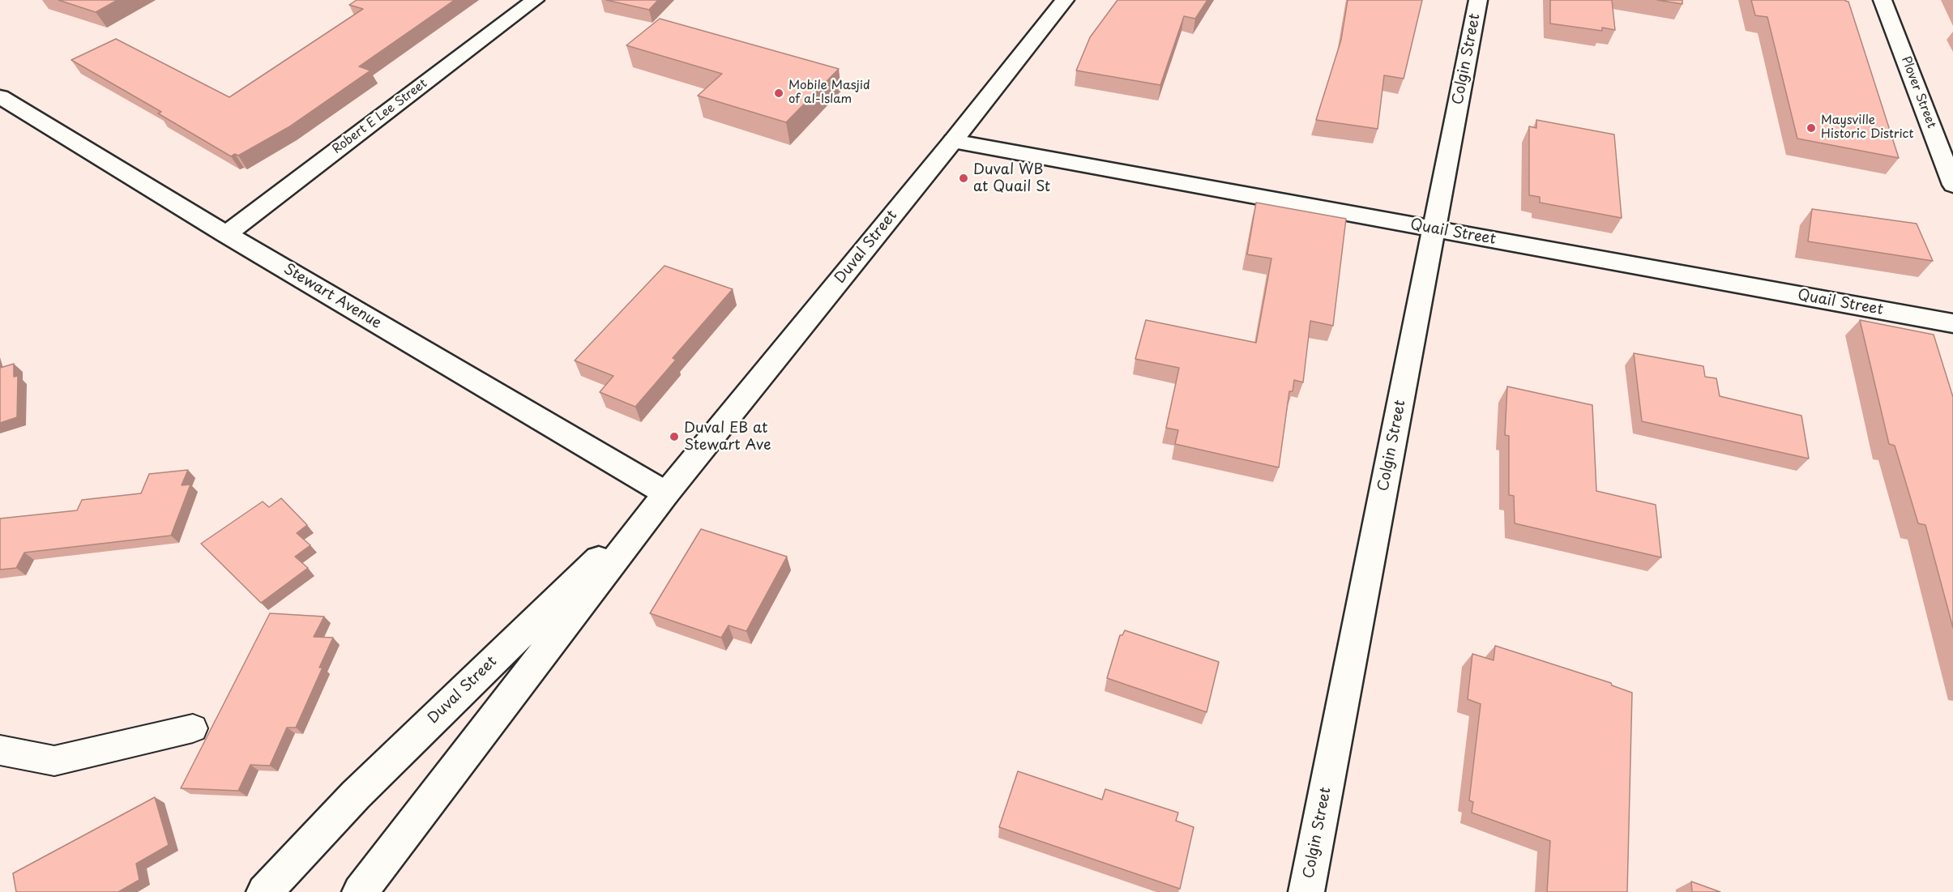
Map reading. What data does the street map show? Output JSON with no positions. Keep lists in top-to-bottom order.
{
  "streets": {
    "street": [
      "Colgin Street",
      "Plover Street",
      "Robert E Lee Street",
      "Quail Street",
      "Duval Street",
      "Stewart Avenue"
    ]
  },
  "crossings": [
    ["Colgin Street", "Quail Street"],
    ["Robert E Lee Street", "Stewart Avenue"],
    ["Quail Street", "Duval Street"],
    ["Duval Street", "Stewart Avenue"]
  ],
  "places": [
    "Mobile Masjid of al-Islam",
    "Maysville Historic District",
    "Duval WB at Quail St",
    "Duval EB at Stewart Ave"
  ]
}
